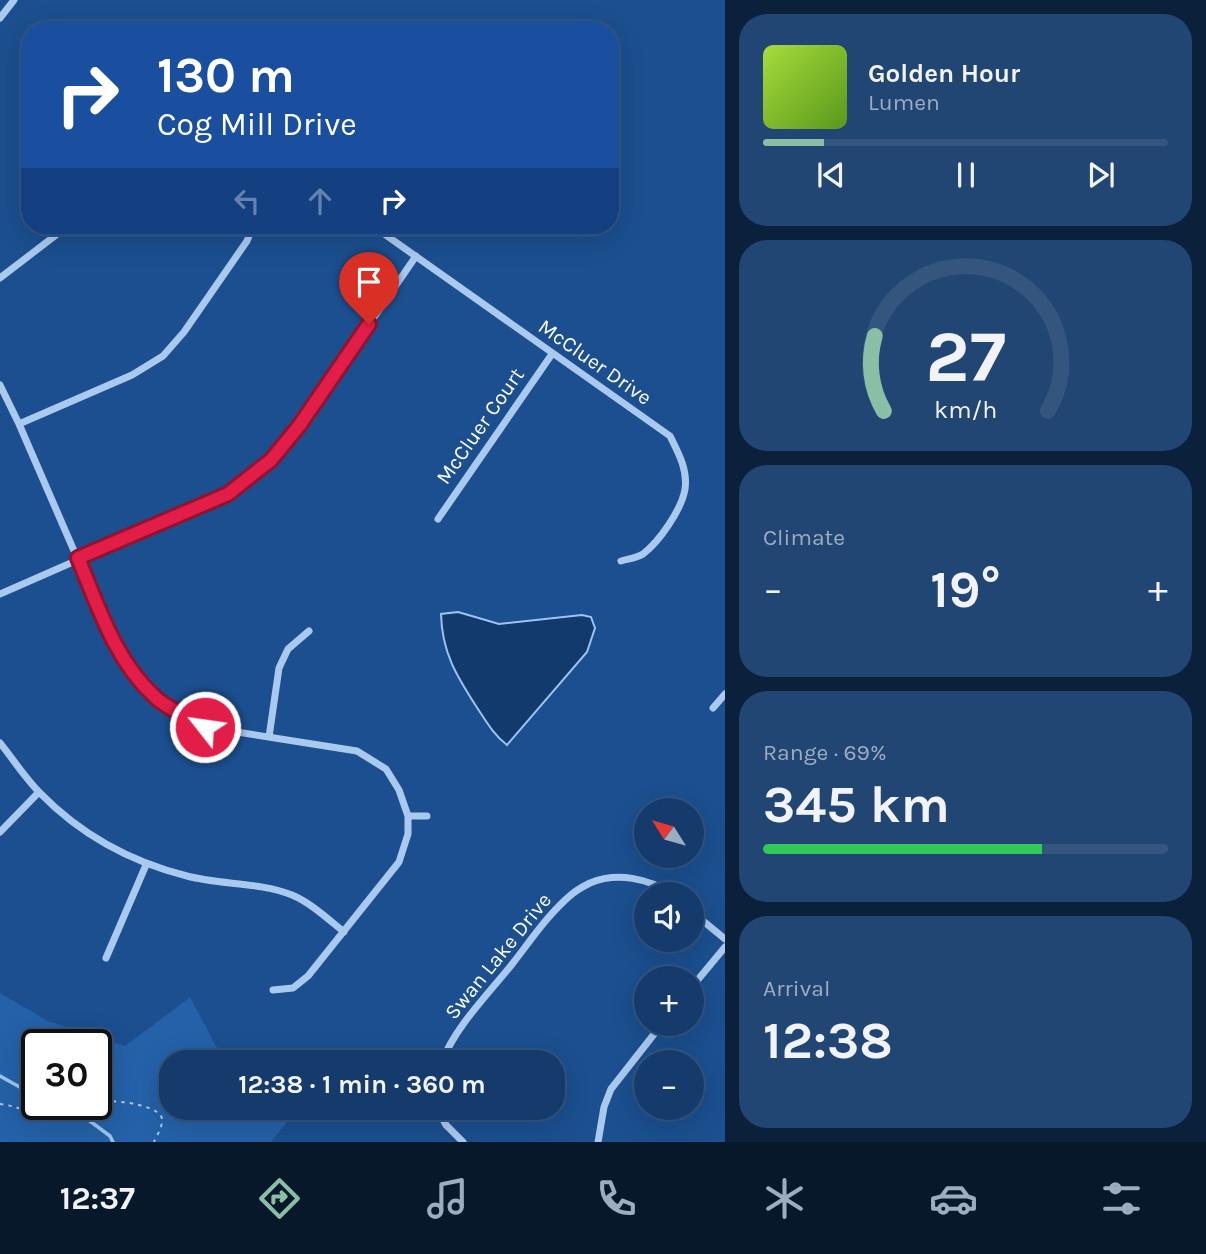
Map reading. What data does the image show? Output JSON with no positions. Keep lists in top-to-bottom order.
{
  "streets": {
    "street": ["McCluer Drive", "McCluer Court", "Swan Lake Drive"]
  },
  "crossings": [
    ["McCluer Drive", "McCluer Court"]
  ],
  "north": "top left",
  "page": {
    "turn": ["130 m", "Cog Mill Drive"],
    "song": ["Golden Hour", "Lumen"],
    "tile": [
      "Climate",
      ["Range · 69%", "345 km"],
      ["Arrival", "12:38"]
    ],
    "heat": ["−", "19°", "+"],
    "map_buttons": ["+", "−"],
    "limit": "30",
    "trip": "12:38 · 1 min · 360 m",
    "tabs": "12:37",
    "gauge": ["27", "km/h"]
  }
}
